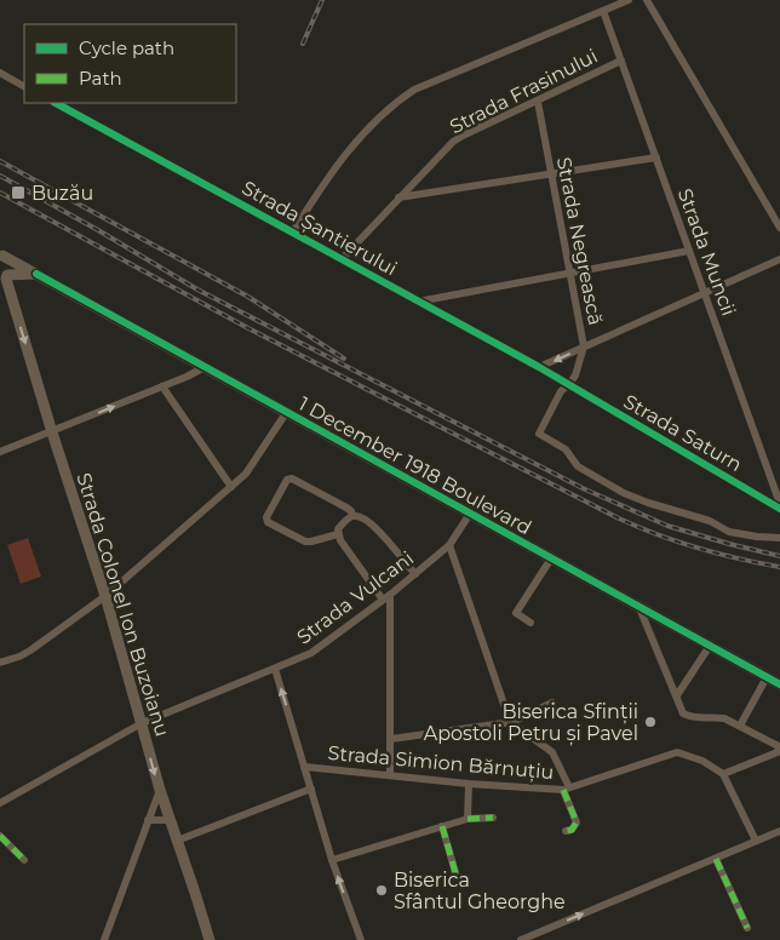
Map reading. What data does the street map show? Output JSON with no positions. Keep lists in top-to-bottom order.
{
  "streets": {
    "main road": ["1 December 1918 Boulevard", "Strada Colonel Ion Buzoianu"],
    "street": [
      "Strada Frasinului",
      "Strada Șantierului",
      "Strada Negrească",
      "Strada Muncii",
      "Strada Saturn",
      "Strada Vulcani",
      "Strada Simion Bărnuțiu"
    ]
  },
  "crossings": [
    ["Strada Frasinului", "Strada Șantierului"],
    ["Strada Frasinului", "Strada Negrească"],
    ["Strada Frasinului", "Strada Muncii"],
    ["Strada Șantierului", "Strada Negrească"],
    ["Strada Șantierului", "Strada Saturn"],
    ["Strada Negrească", "Strada Saturn"],
    ["1 December 1918 Boulevard", "Strada Vulcani"],
    ["1 December 1918 Boulevard", "Strada Colonel Ion Buzoianu"],
    ["Strada Vulcani", "Strada Colonel Ion Buzoianu"]
  ],
  "places": {
    "transit": ["Buzău"],
    "other": ["Biserica Sfinții Apostoli Petru și Pavel", "Biserica Sfântul Gheorghe"]
  },
  "legend": ["Cycle path", "Path"]
}
